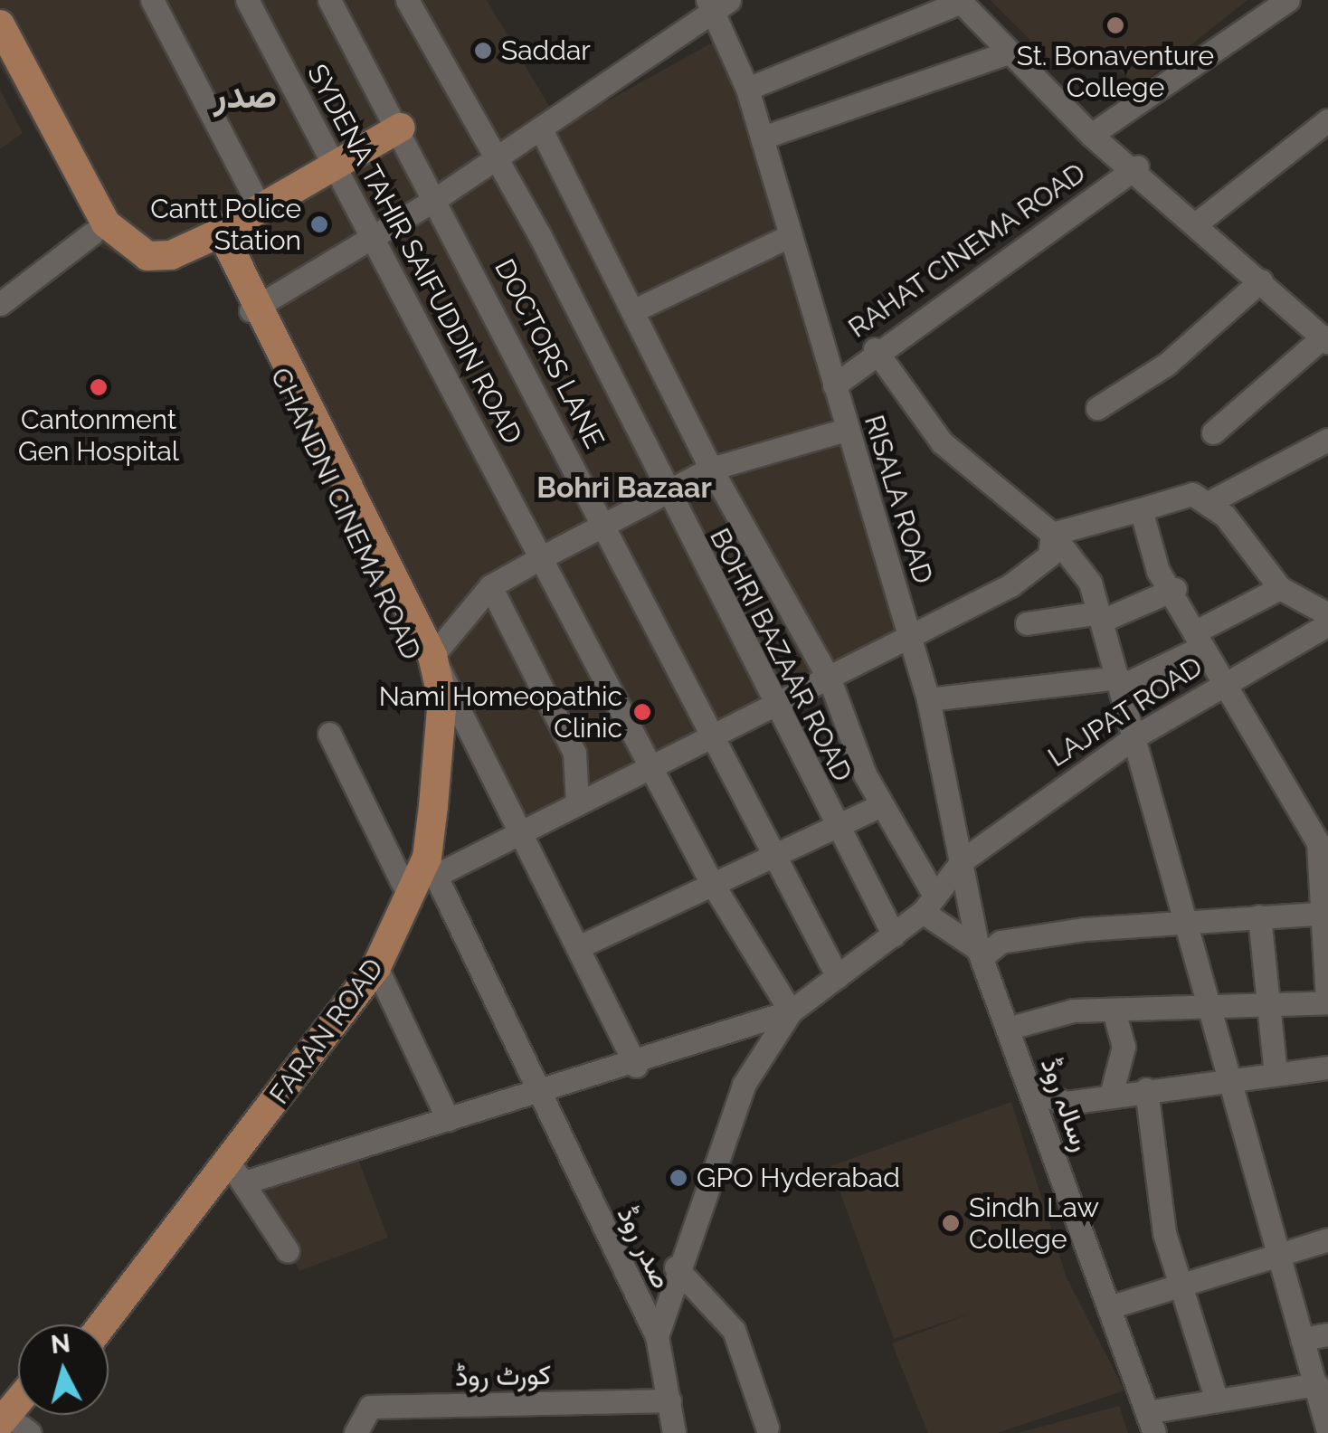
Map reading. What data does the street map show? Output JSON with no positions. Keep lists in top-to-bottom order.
{
  "streets": {
    "main road": ["CHANDNI CINEMA ROAD", "FARAN ROAD"],
    "street": [
      "RAHAT CINEMA ROAD",
      "SYDENA TAHIR SAIFUDDIN ROAD",
      "DOCTORS LANE",
      "RISALA ROAD",
      "BOHRI BAZAAR ROAD",
      "LAJPAT ROAD",
      "رسالہ روڈ",
      "صدر روڈ",
      "کورٹ روڈ"
    ]
  },
  "crossings": [
    ["RAHAT CINEMA ROAD", "RISALA ROAD"],
    ["SYDENA TAHIR SAIFUDDIN ROAD", "LAJPAT ROAD"],
    ["DOCTORS LANE", "LAJPAT ROAD"],
    ["RISALA ROAD", "LAJPAT ROAD"],
    ["RISALA ROAD", "رسالہ روڈ"],
    ["CHANDNI CINEMA ROAD", "FARAN ROAD"],
    ["BOHRI BAZAAR ROAD", "LAJPAT ROAD"],
    ["FARAN ROAD", "صدر روڈ"],
    ["صدر روڈ", "کورٹ روڈ"]
  ],
  "districts": ["صدر", "Bohri Bazaar"],
  "places": [
    "St. Bonaventure College",
    "Saddar",
    "Cantt Police Station",
    "Cantonment Gen Hospital",
    "Nami Homeopathic Clinic",
    "GPO Hyderabad",
    "Sindh Law College"
  ],
  "north": "top"
}
